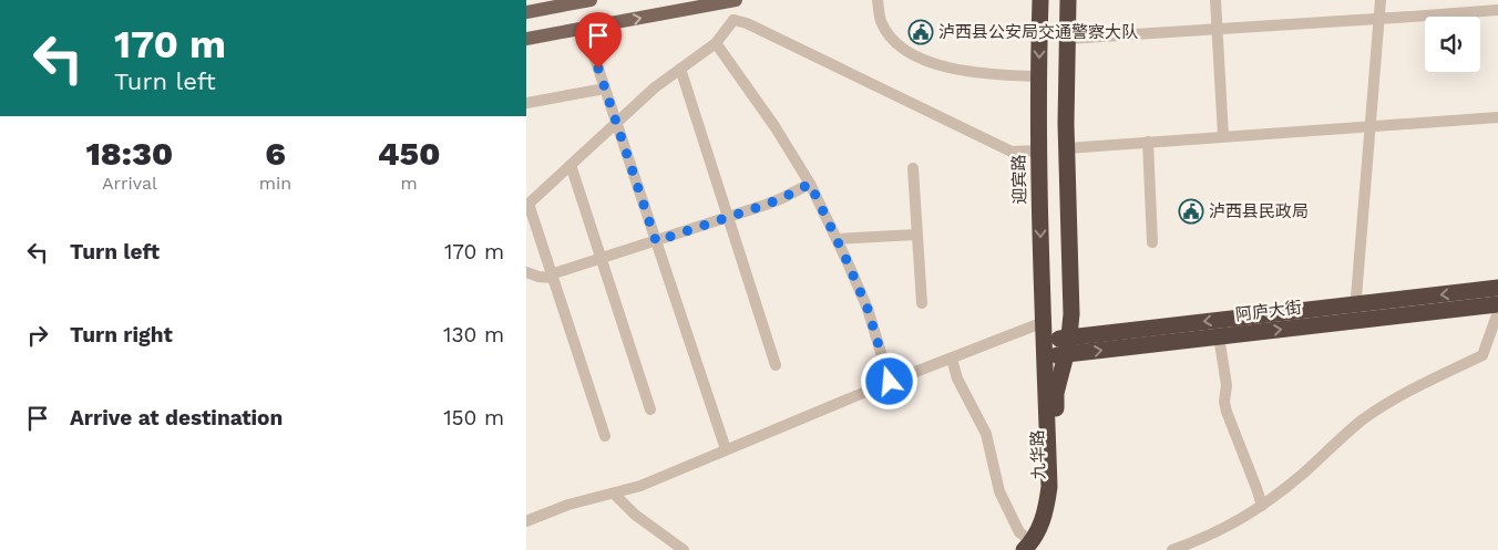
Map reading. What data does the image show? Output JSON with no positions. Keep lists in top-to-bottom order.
{
  "streets": {
    "highway": ["迎宾路", "阿庐大街", "九华路"]
  },
  "crossings": [
    ["迎宾路", "阿庐大街"],
    ["迎宾路", "九华路"],
    ["阿庐大街", "九华路"]
  ],
  "places": {
    "public building": ["泸西县公安局交通警察大队", "泸西县民政局"]
  },
  "page": {
    "turn": ["170 m", "Turn left"],
    "eta": [
      "18:30",
      "Arrival",
      "6",
      "min",
      "450",
      "m"
    ],
    "list": [
      {
        "name": "Turn left",
        "value": "170 m"
      },
      {
        "name": "Turn right",
        "value": "130 m"
      },
      {
        "name": "Arrive at destination",
        "value": "150 m"
      }
    ]
  }
}
